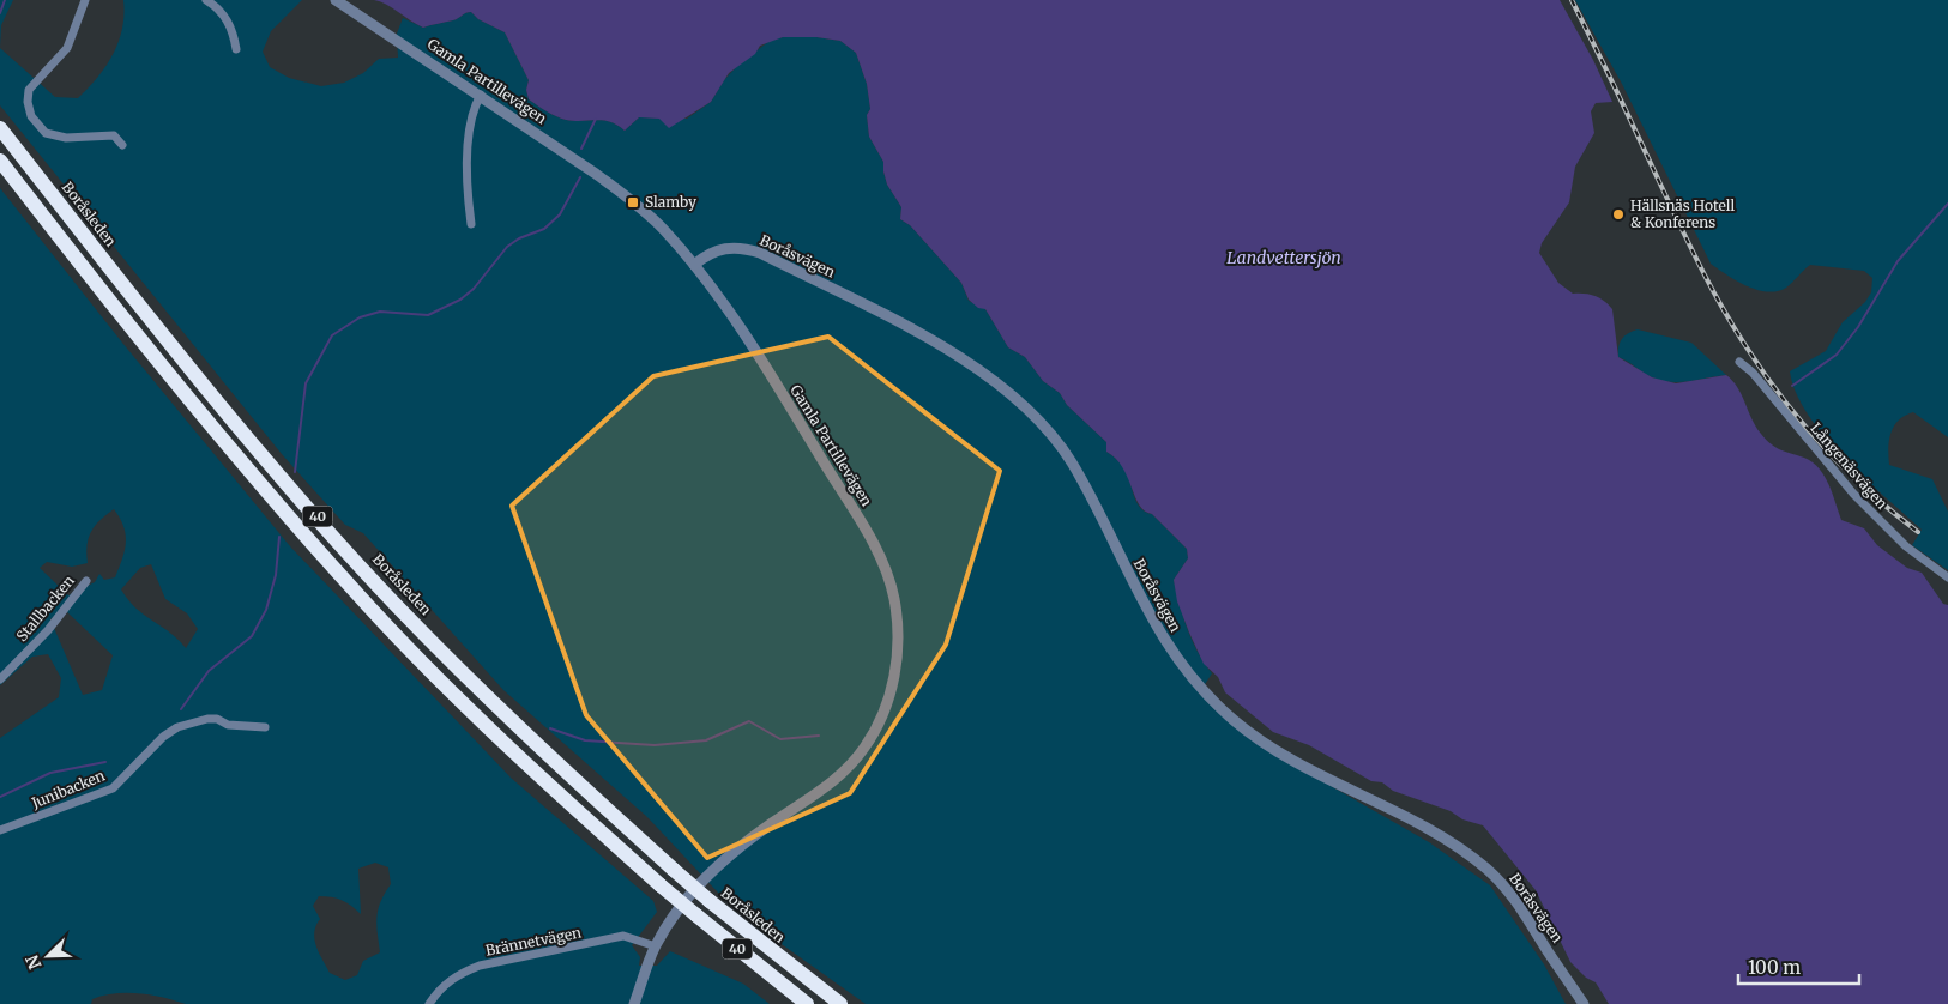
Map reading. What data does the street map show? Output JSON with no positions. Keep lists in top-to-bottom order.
{
  "streets": {
    "highway": ["Boråsleden", "40"],
    "street": [
      "Gamla Partillevägen",
      "Boråsvägen",
      "Långenäsvägen",
      "Stallbacken",
      "Junibacken",
      "Brännetvägen"
    ]
  },
  "crossings": [
    ["Gamla Partillevägen", "Boråsvägen"],
    ["Gamla Partillevägen", "Brännetvägen"]
  ],
  "water": ["Landvettersjön"],
  "places": {
    "transit": ["Slamby"],
    "other": ["Hällsnäs Hotell & Konferens"]
  },
  "scale_bar": "100 m",
  "north": "bottom left"
}
